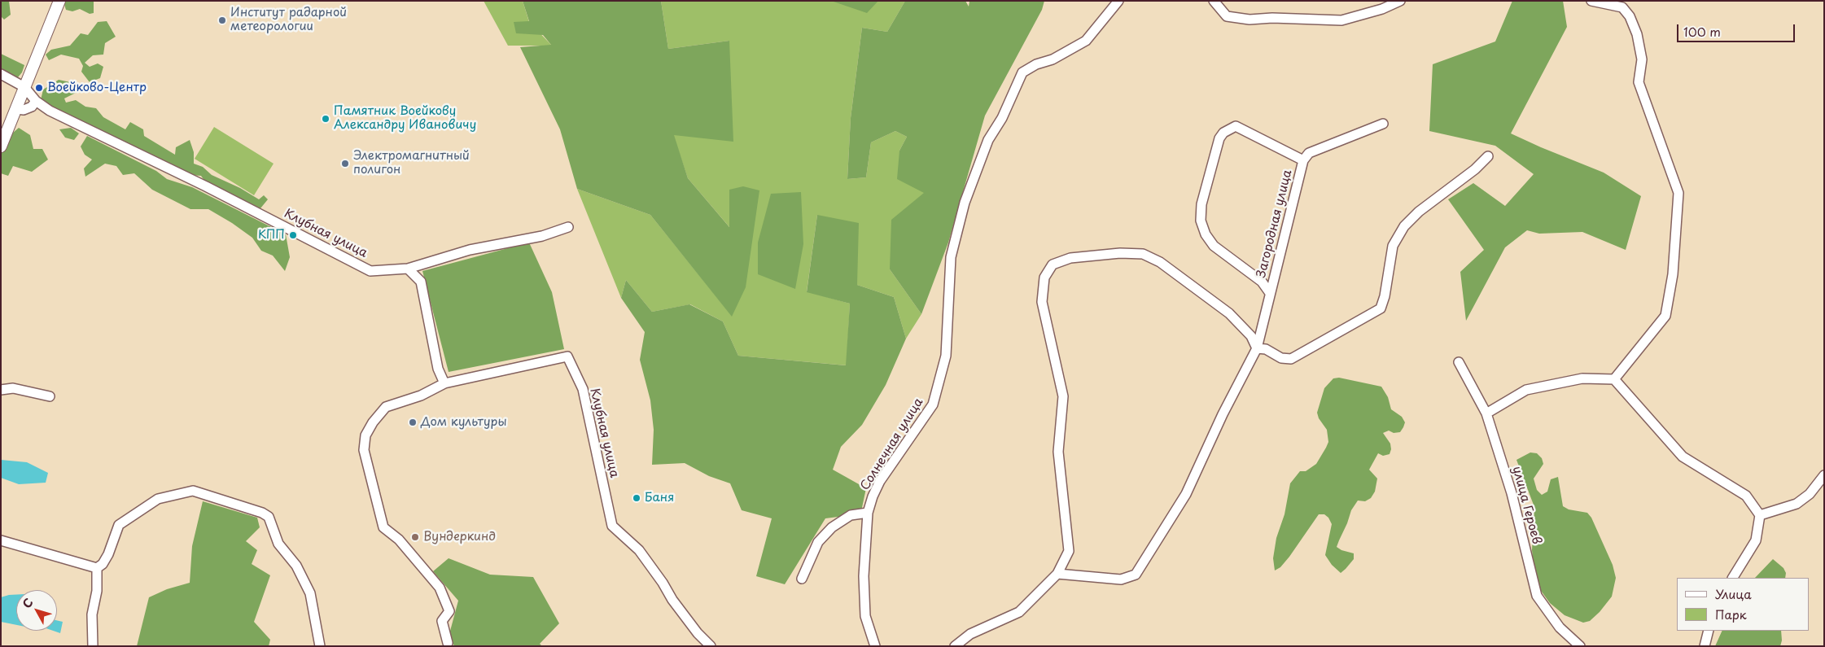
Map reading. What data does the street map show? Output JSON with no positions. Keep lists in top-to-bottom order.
{
  "streets": {
    "street": [
      "Загородная улица",
      "Клубная улица",
      "Солнечная улица",
      "улица Героев"
    ]
  },
  "places": [
    "Институт радарной метеорологии",
    "Воейково-Центр",
    "Памятник Воейкову Александру Ивановичу",
    "Электромагнитный полигон",
    "КПП",
    "Дом культуры",
    "Баня",
    "Вундеркинд"
  ],
  "legend": ["Улица", "Парк"],
  "scale_bar": "100 m",
  "north": "top left"
}
